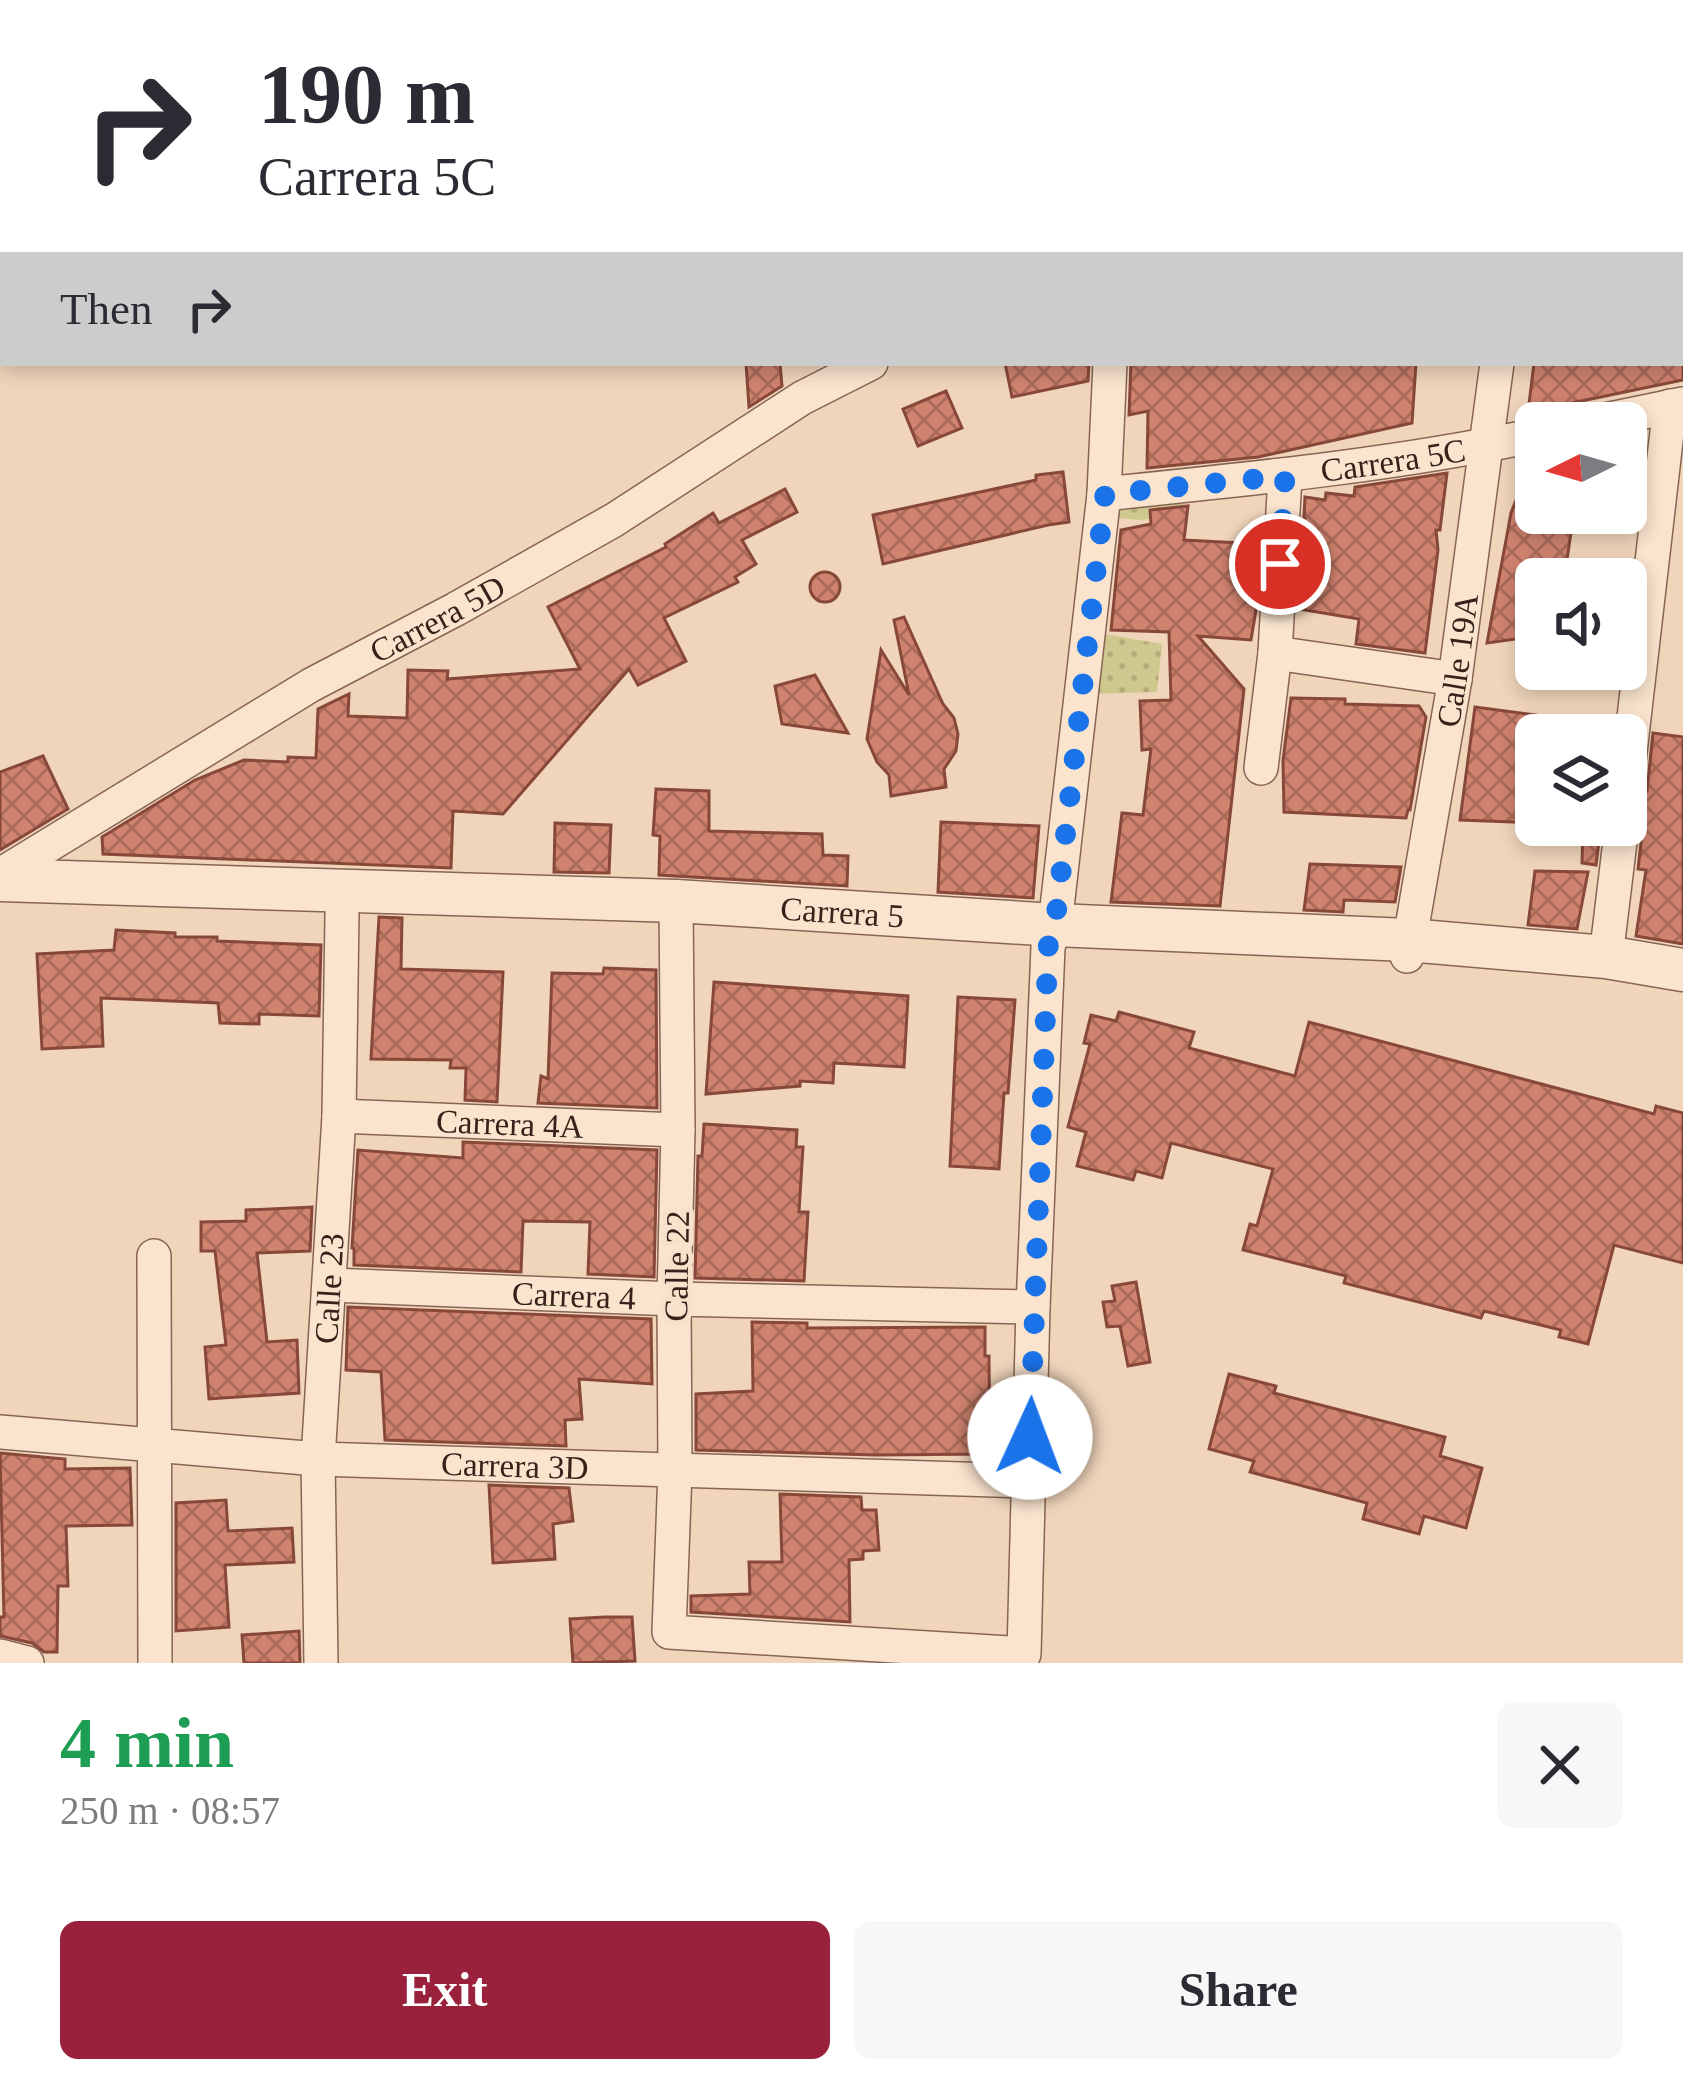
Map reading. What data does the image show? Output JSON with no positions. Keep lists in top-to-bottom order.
{
  "streets": {
    "street": [
      "Carrera 5C",
      "Carrera 5D",
      "Calle 19A",
      "Carrera 5",
      "Carrera 4A",
      "Calle 22",
      "Calle 23",
      "Carrera 4",
      "Carrera 3D"
    ]
  },
  "crossings": [
    ["Carrera 5C", "Calle 19A"],
    ["Carrera 5D", "Carrera 5"],
    ["Calle 19A", "Carrera 5"],
    ["Carrera 5", "Calle 22"],
    ["Carrera 5", "Calle 23"],
    ["Carrera 4A", "Calle 22"],
    ["Carrera 4A", "Calle 23"],
    ["Calle 22", "Carrera 4"],
    ["Calle 22", "Carrera 3D"],
    ["Calle 23", "Carrera 4"],
    ["Calle 23", "Carrera 3D"]
  ],
  "north": "left",
  "page": {
    "turn": ["190 m", "Carrera 5C"],
    "then": "Then",
    "heading": ["4 min", "250 m · 08:57"],
    "buttons": ["Exit", "Share"]
  }
}
